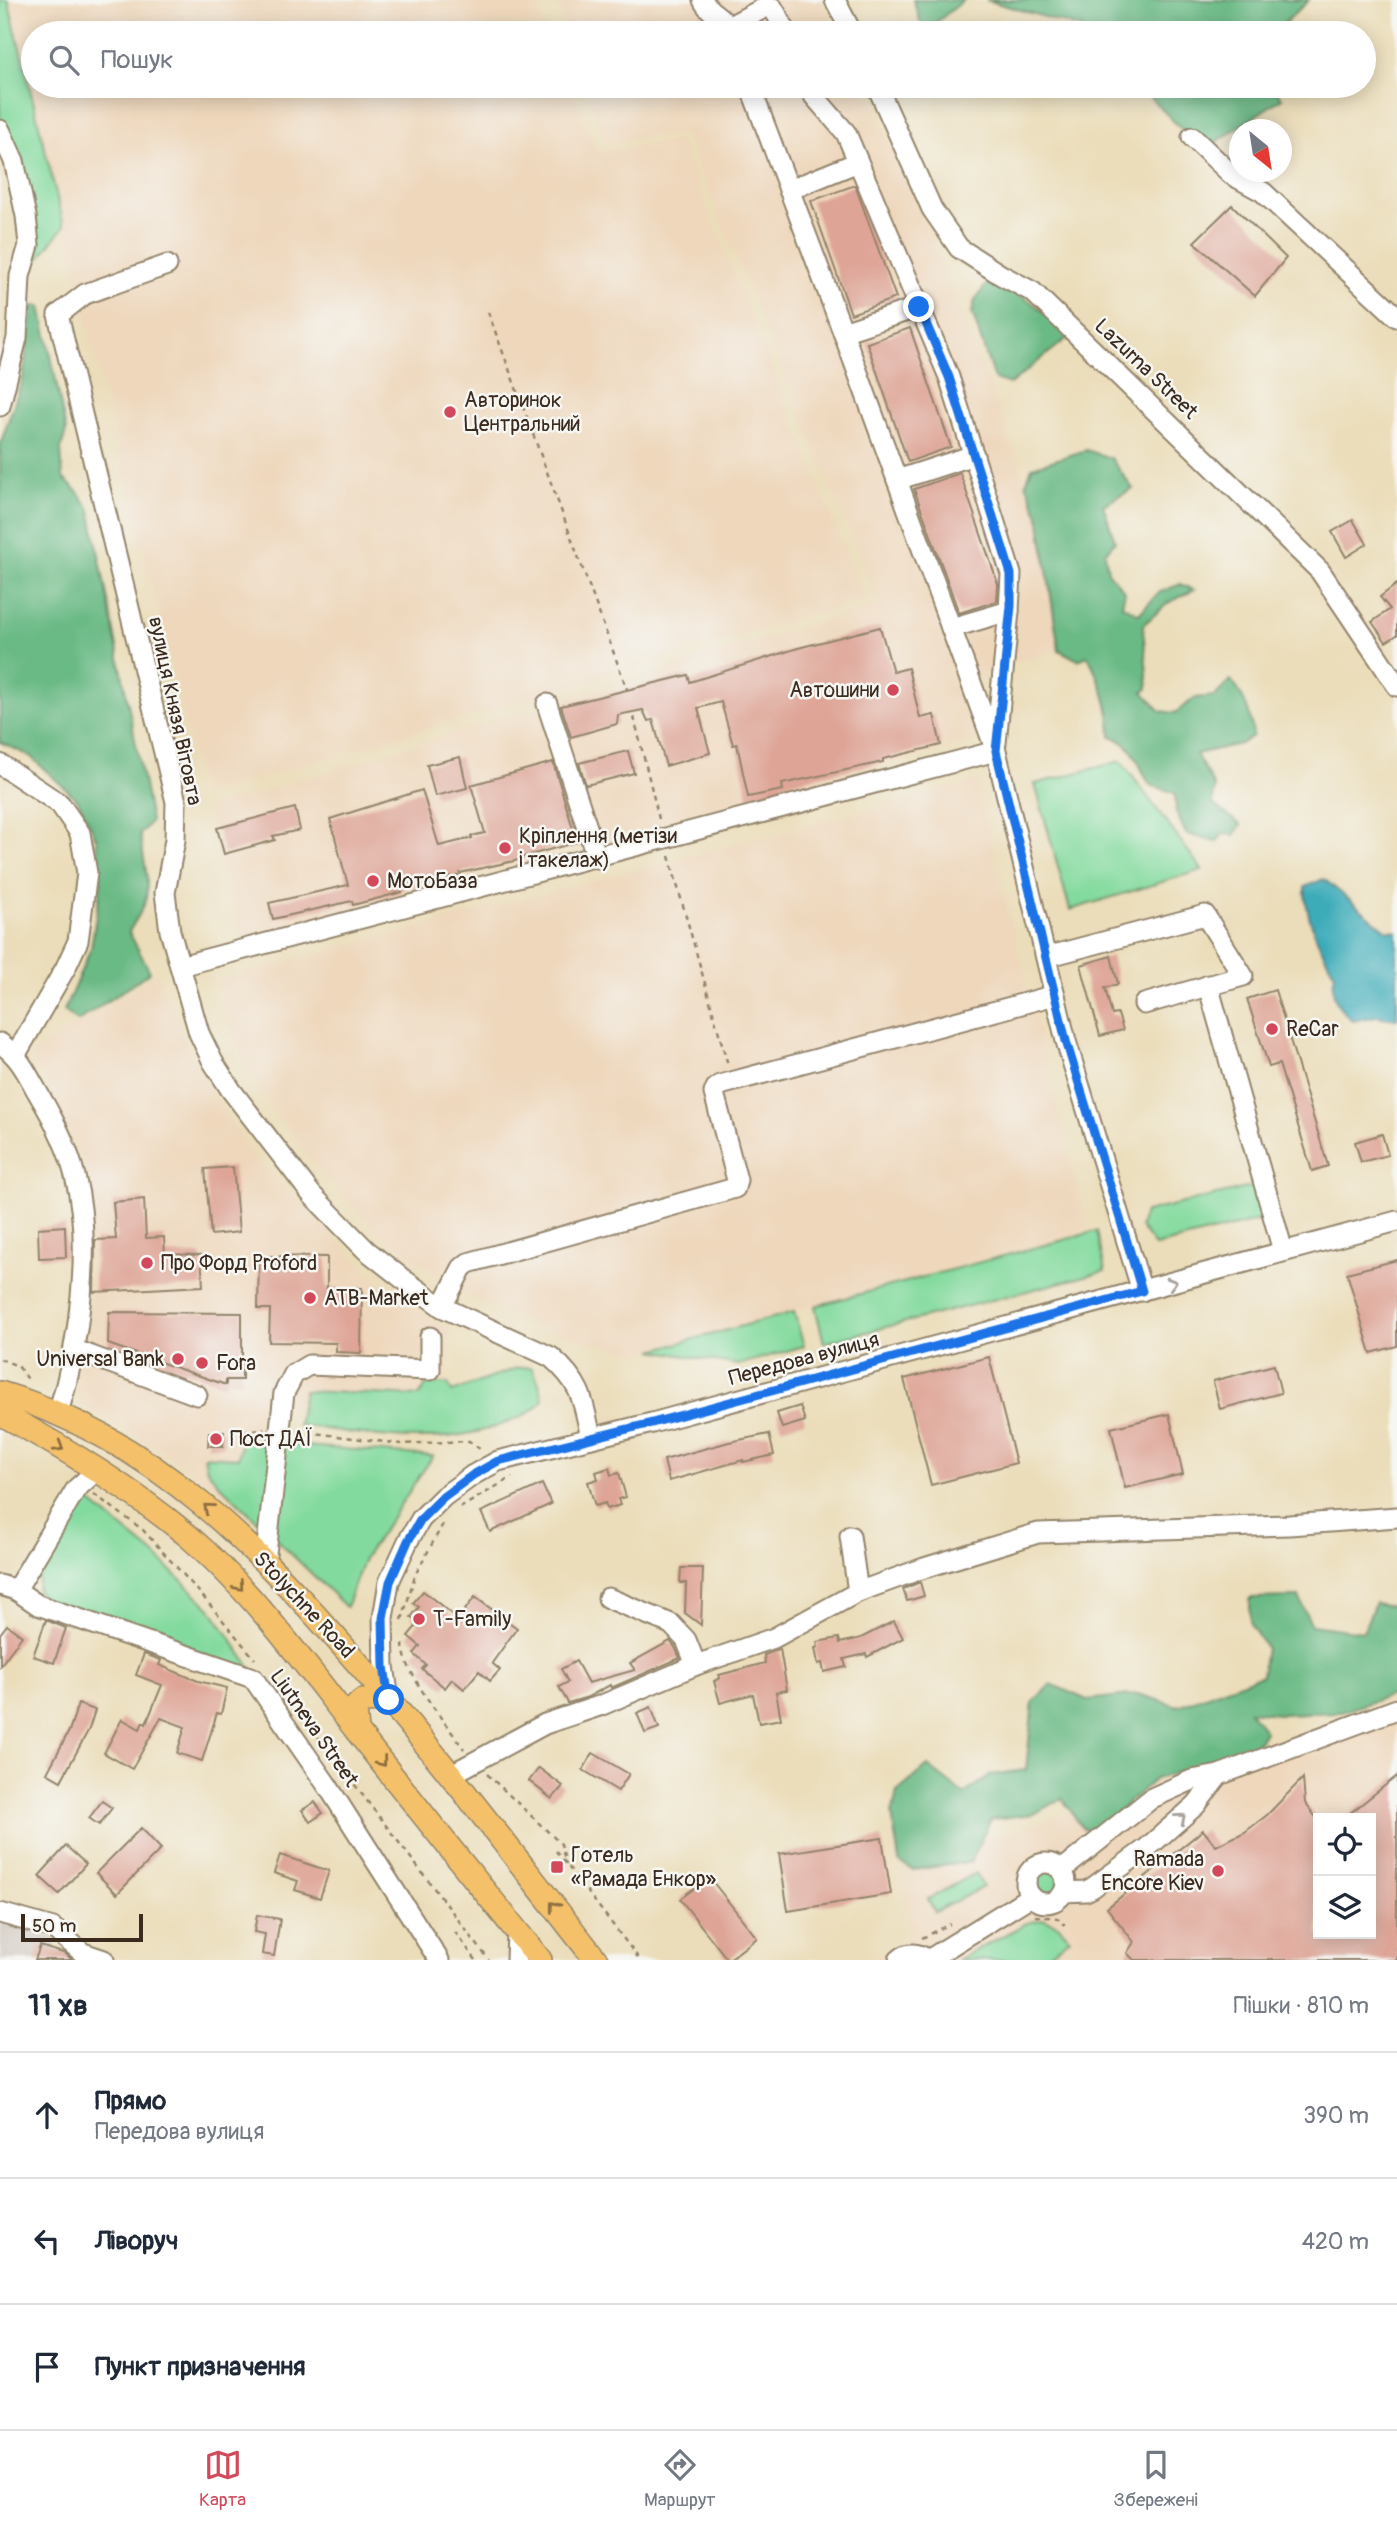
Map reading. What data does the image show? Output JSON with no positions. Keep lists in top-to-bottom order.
{
  "streets": {
    "main road": ["Stolychne Road"],
    "street": [
      "Lazurna Street",
      "вулиця Князя Вітовта",
      "Передова вулиця",
      "Liutneva Street"
    ]
  },
  "crossings": [
    ["вулиця Князя Вітовта", "Передова вулиця"],
    ["Передова вулиця", "Stolychne Road"]
  ],
  "places": {
    "other": [
      "Авторинок Центральний",
      "Автошини",
      "Кріплення (метізи і такелаж)",
      "МотоБаза",
      "ReCar",
      "Про Форд Proford",
      "ATB-Market",
      "Universal Bank",
      "Fora",
      "Пост ДАЇ",
      "T-Family",
      "Ramada Encore Kiev"
    ],
    "transit": ["Готель «Рамада Енкор»"]
  },
  "scale_bar": "50 m",
  "north": "bottom right",
  "page": {
    "search": "Пошук",
    "scale": "50 m",
    "heading": ["11 хв", "Пішки · 810 m"],
    "list": [
      ["Прямо", "Передова вулиця", "390 m"],
      ["Ліворуч", "420 m"],
      "Пункт призначення"
    ],
    "nav": ["Карта", "Маршрут", "Збережені"]
  }
}
